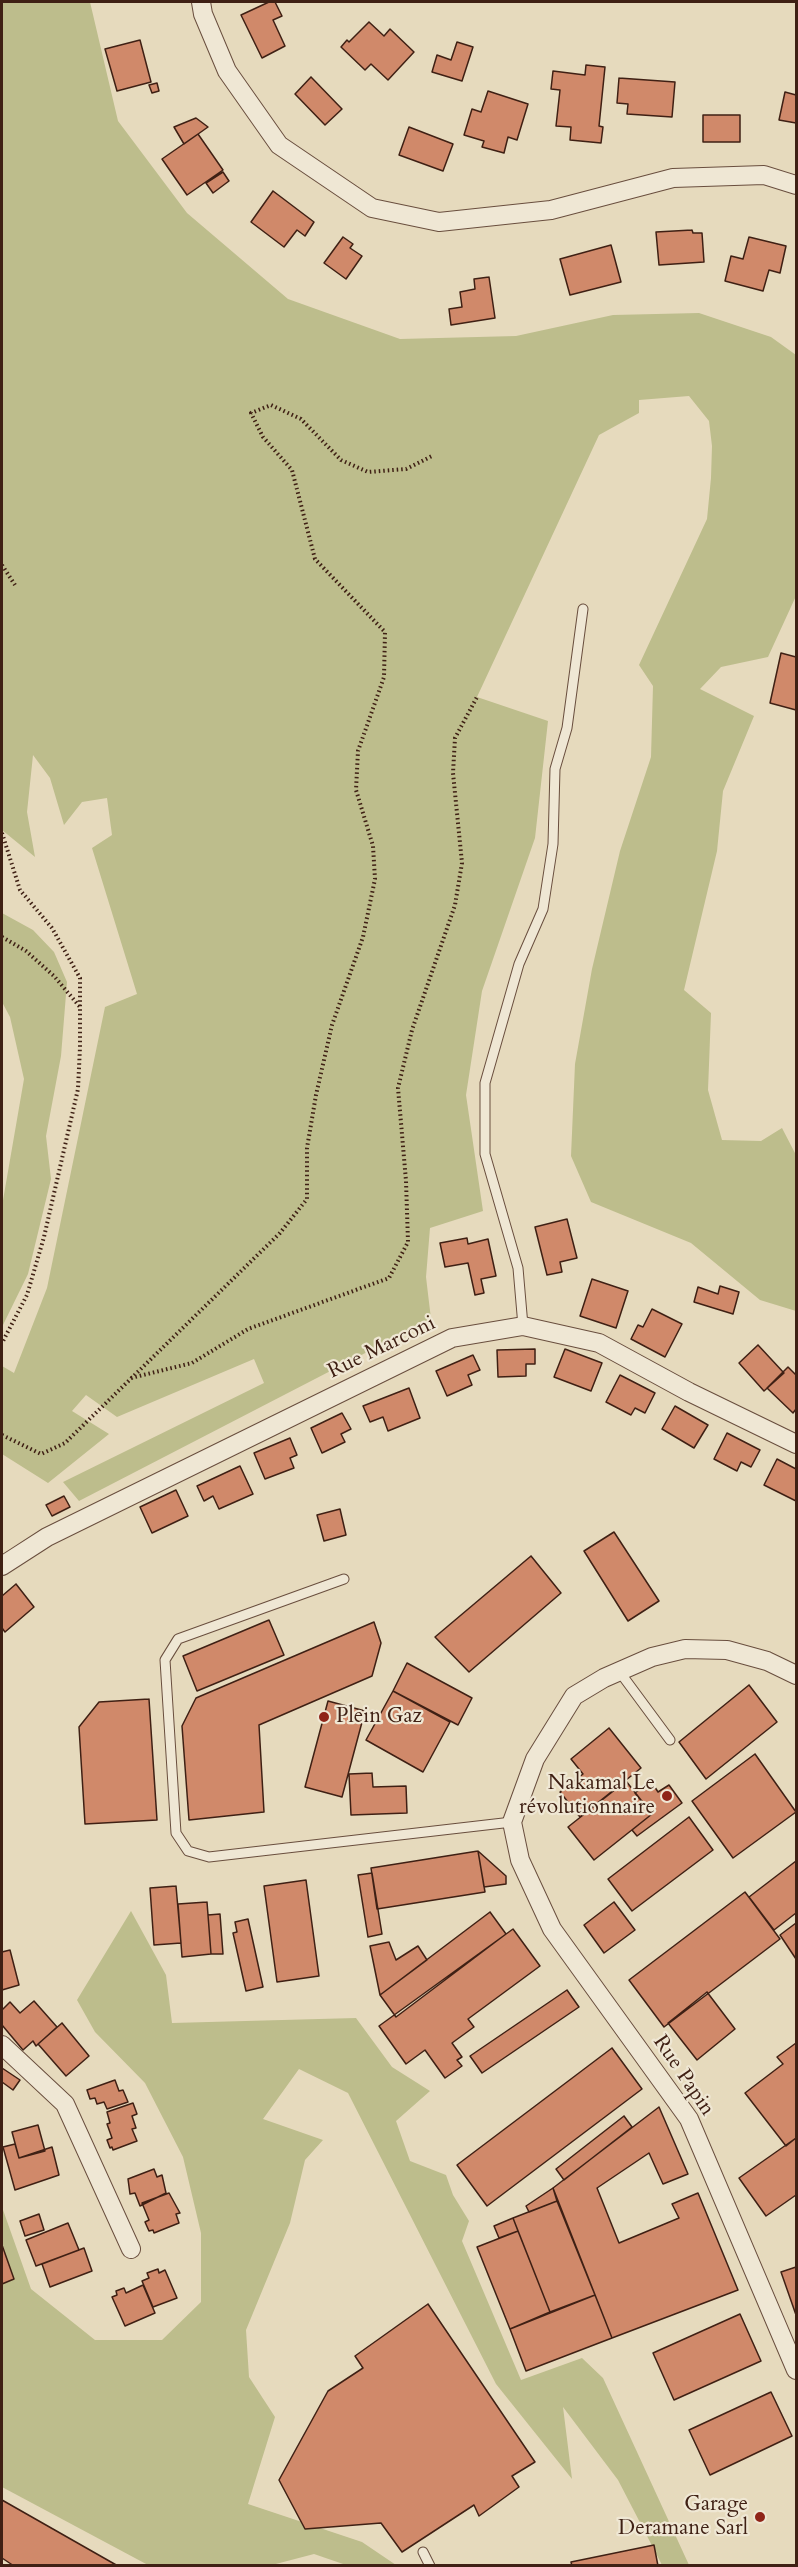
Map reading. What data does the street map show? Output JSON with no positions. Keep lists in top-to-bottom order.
{
  "streets": {
    "street": ["Rue Marconi", "Rue Papin"]
  },
  "places": ["Plein Gaz", "Nakamal Le révolutionnaire", "Garage Deramane Sarl"]
}
